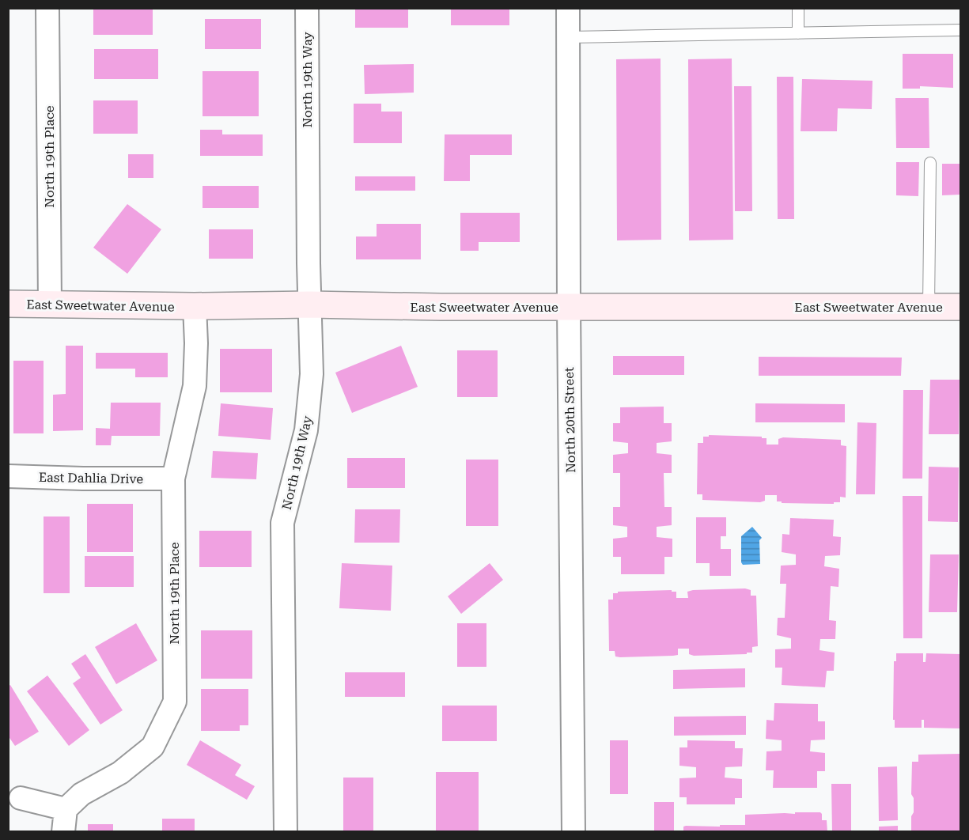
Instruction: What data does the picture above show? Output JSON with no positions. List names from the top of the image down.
{
  "streets": {
    "street": [
      "North 19th Way",
      "North 19th Place",
      "East Sweetwater Avenue",
      "North 20th Street",
      "East Dahlia Drive"
    ]
  },
  "crossings": [
    ["North 19th Way", "East Sweetwater Avenue"],
    ["North 19th Place", "East Sweetwater Avenue"],
    ["North 19th Place", "East Dahlia Drive"],
    ["East Sweetwater Avenue", "North 20th Street"]
  ]
}
